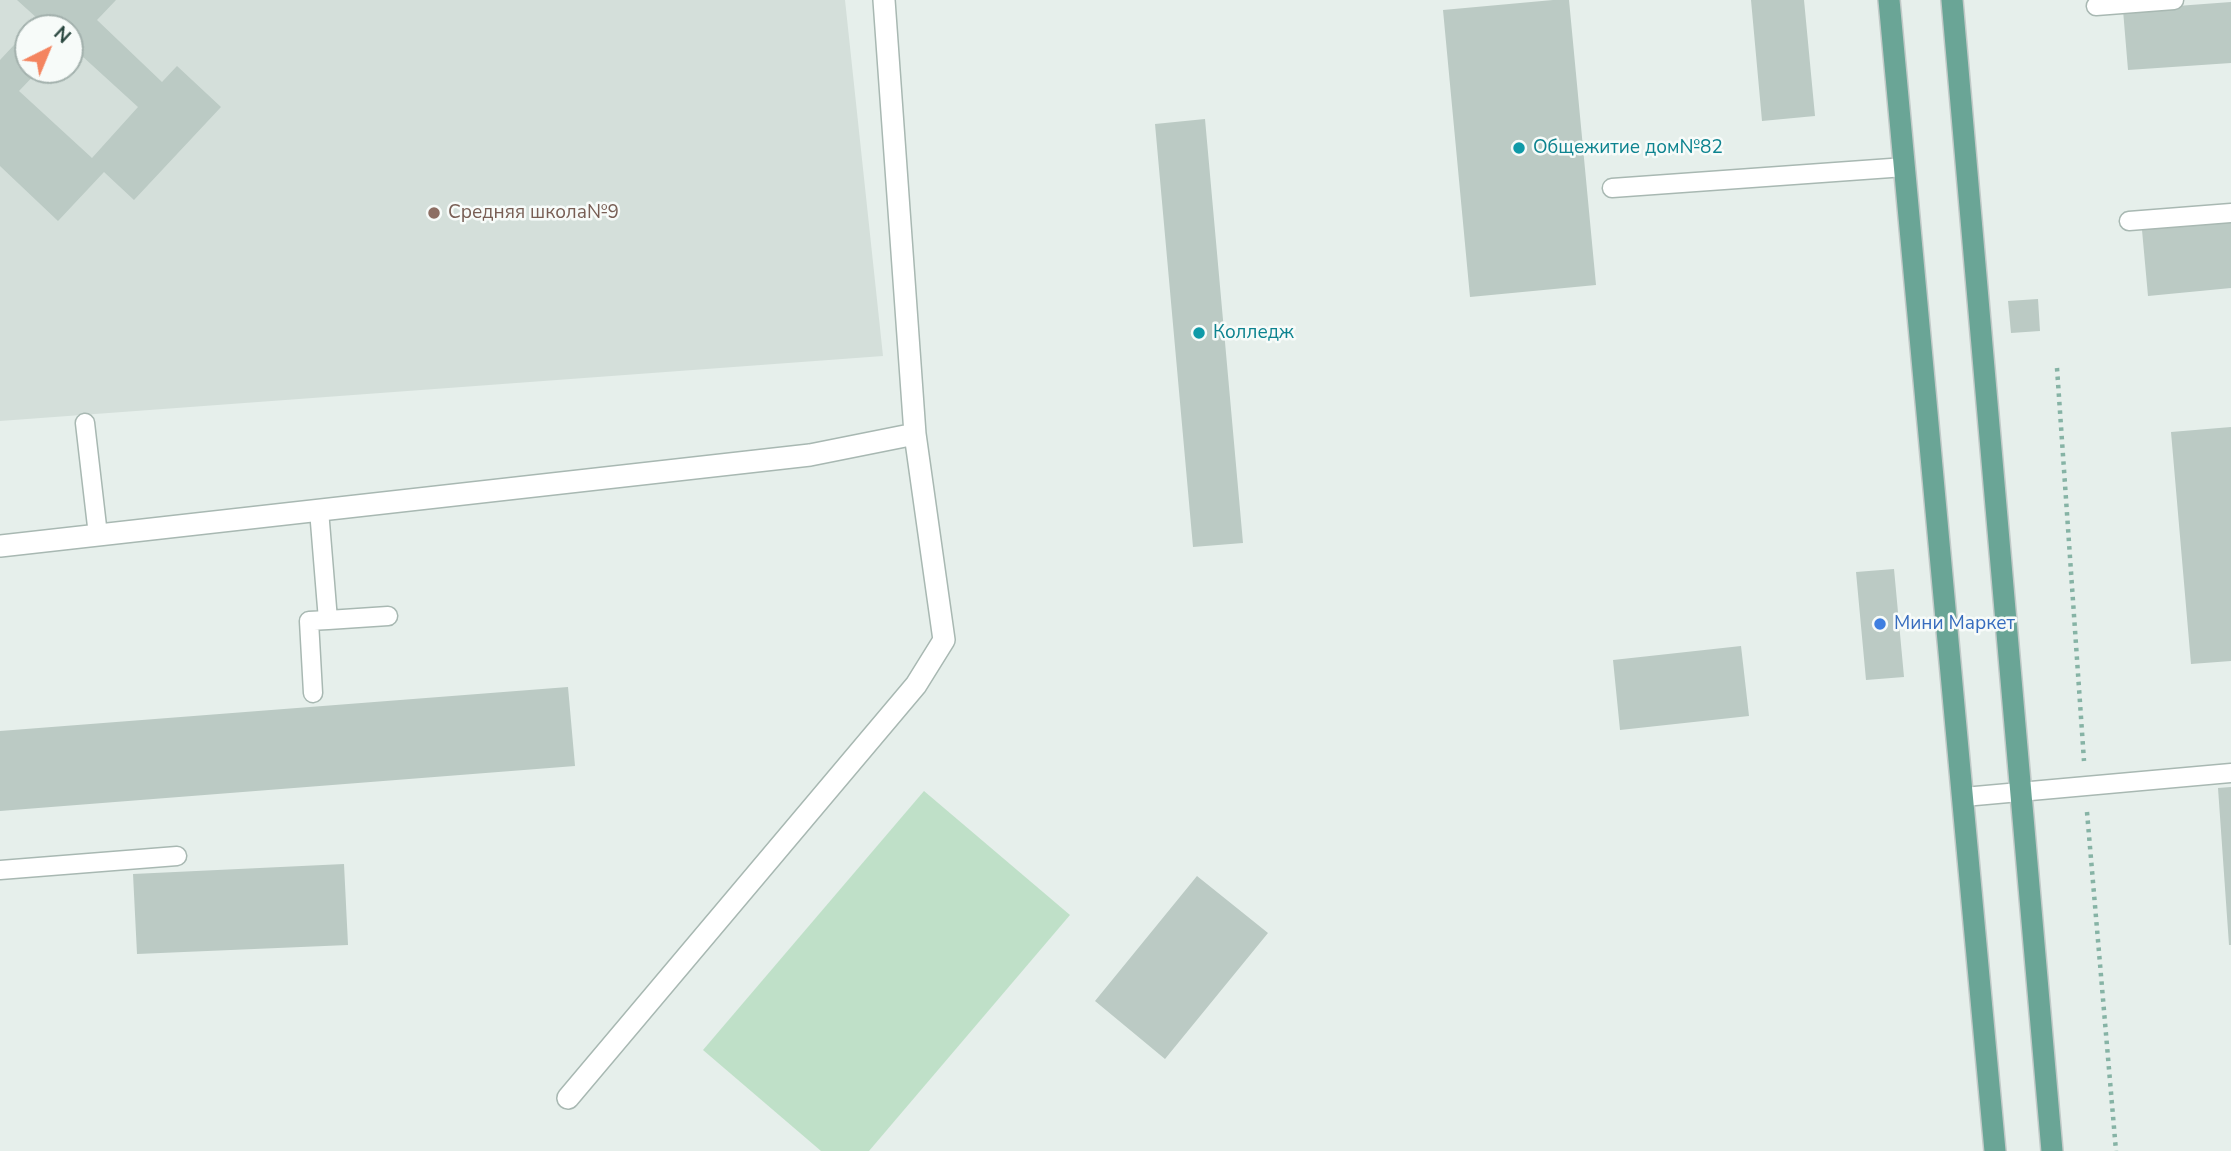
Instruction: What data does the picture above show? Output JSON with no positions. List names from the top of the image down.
{
  "places": [
    "Общежитие дом№82",
    "Средняя школа№9",
    "Колледж",
    "Мини Маркет"
  ],
  "north": "top right"
}
